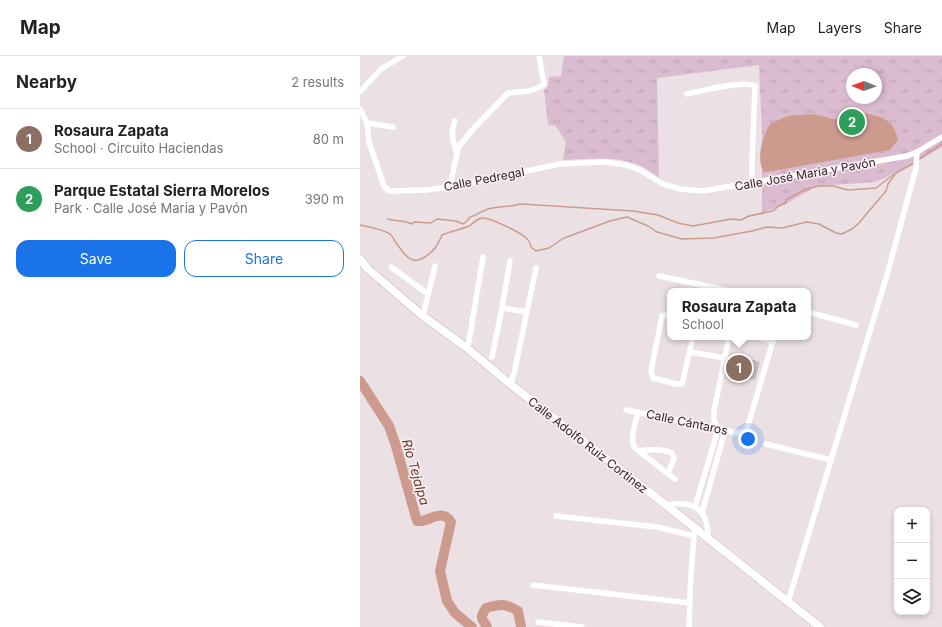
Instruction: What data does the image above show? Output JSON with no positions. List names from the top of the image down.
{
  "streets": {
    "main road": ["Calle Adolfo Ruiz Cortinez"],
    "street": ["Calle José Maria y Pavón", "Calle Pedregal", "Calle Cántaros"]
  },
  "crossings": [
    ["Calle José Maria y Pavón", "Calle Pedregal"]
  ],
  "water": ["Río Tejalpa"],
  "north": "left",
  "page": {
    "header": "Map",
    "nav": ["Map", "Layers", "Share"],
    "heading": ["Nearby", "2 results"],
    "pins": ["2", "1"],
    "list": [
      {
        "mark": "1",
        "name": "Rosaura Zapata",
        "note": "School · Circuito Haciendas",
        "value": "80 m"
      },
      {
        "mark": "2",
        "name": "Parque Estatal Sierra Morelos",
        "note": "Park · Calle José Maria y Pavón",
        "value": "390 m"
      }
    ],
    "buttons": ["Save", "Share"],
    "popup": ["Rosaura Zapata", "School"],
    "map_buttons": ["+", "−"]
  }
}
